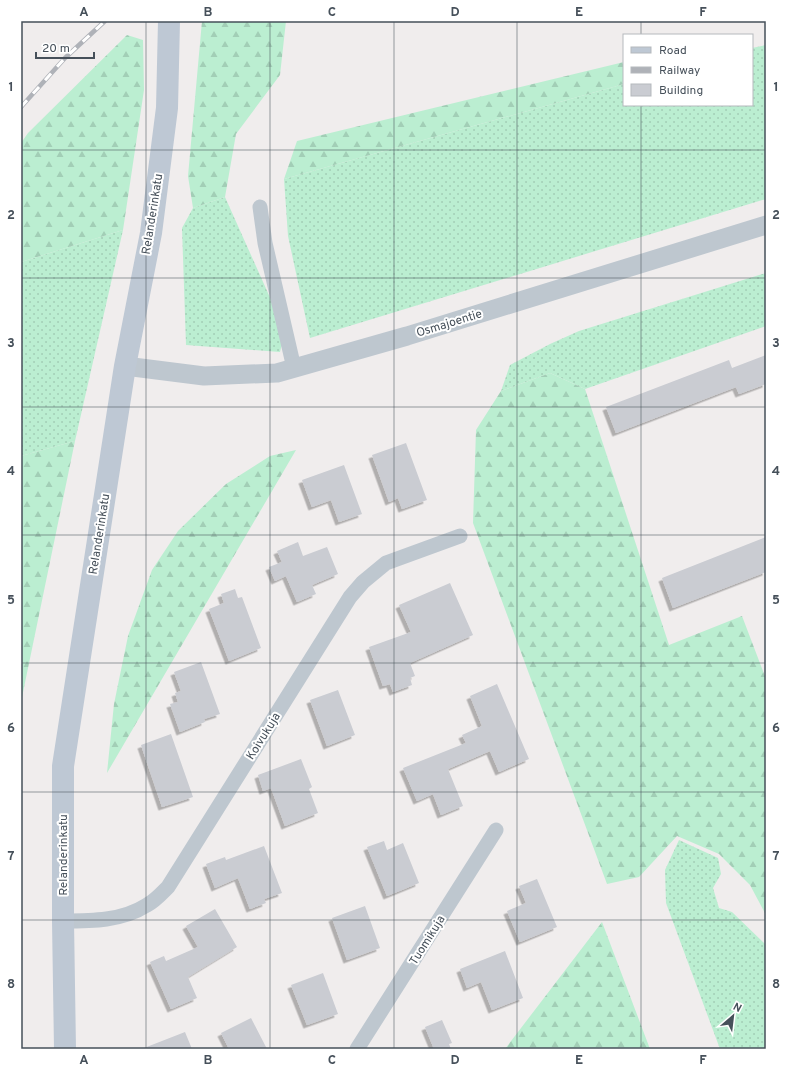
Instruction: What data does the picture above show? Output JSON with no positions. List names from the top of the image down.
{
  "streets": {
    "main road": ["Relanderinkatu"],
    "street": ["Osmajoentie", "Koivukuja", "Tuomikuja"]
  },
  "crossings": [
    ["Relanderinkatu", "Osmajoentie"],
    ["Relanderinkatu", "Koivukuja"]
  ],
  "legend": ["Road", "Railway", "Building"],
  "scale_bar": "20 m",
  "north": "top right",
  "grid": {
    "columns": [
      "A",
      "B",
      "C",
      "D",
      "E",
      "F"
    ],
    "rows": [
      "1",
      "2",
      "3",
      "4",
      "5",
      "6",
      "7",
      "8"
    ]
  }
}
